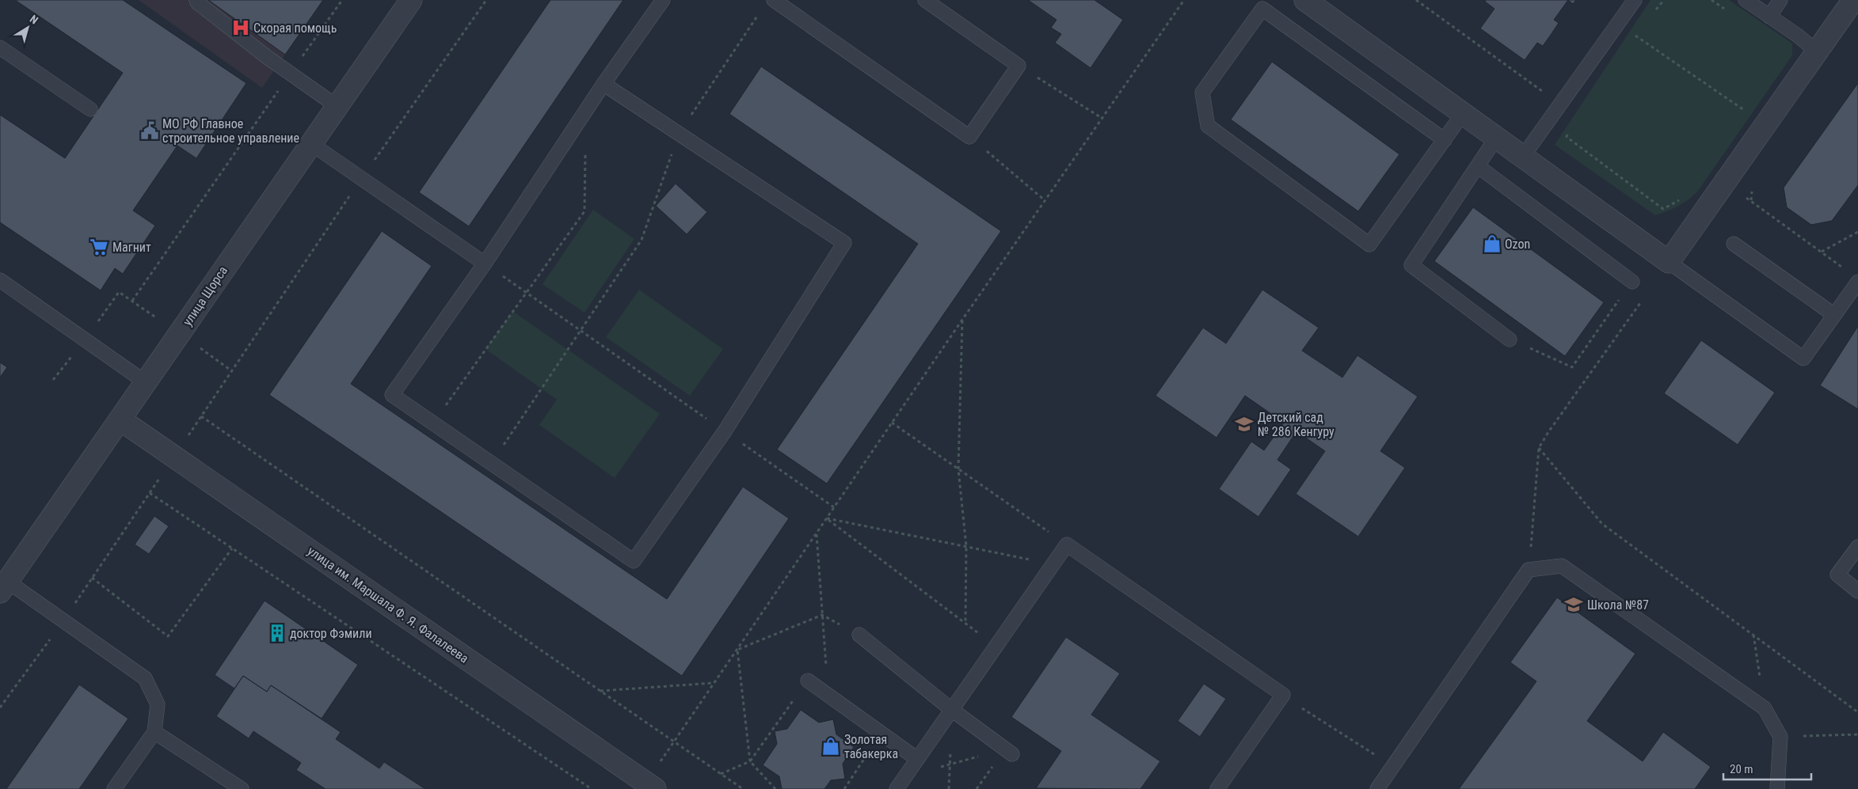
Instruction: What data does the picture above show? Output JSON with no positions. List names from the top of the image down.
{
  "streets": {
    "street": ["улица Щорса", "улица им. Маршала Ф. Я. Фалалеева"]
  },
  "crossings": [
    ["улица Щорса", "улица им. Маршала Ф. Я. Фалалеева"]
  ],
  "places": {
    "hospital": ["Скорая помощь"],
    "public building": ["МО РФ Главное строительное управление"],
    "shop": ["Ozon", "Золотая табакерка"],
    "supermarket": ["Магнит"],
    "school or university": ["Детский сад № 286 Кенгуру", "Школа №87"],
    "building": ["доктор Фэмили"]
  },
  "scale_bar": "20 m",
  "north": "top right"
}
